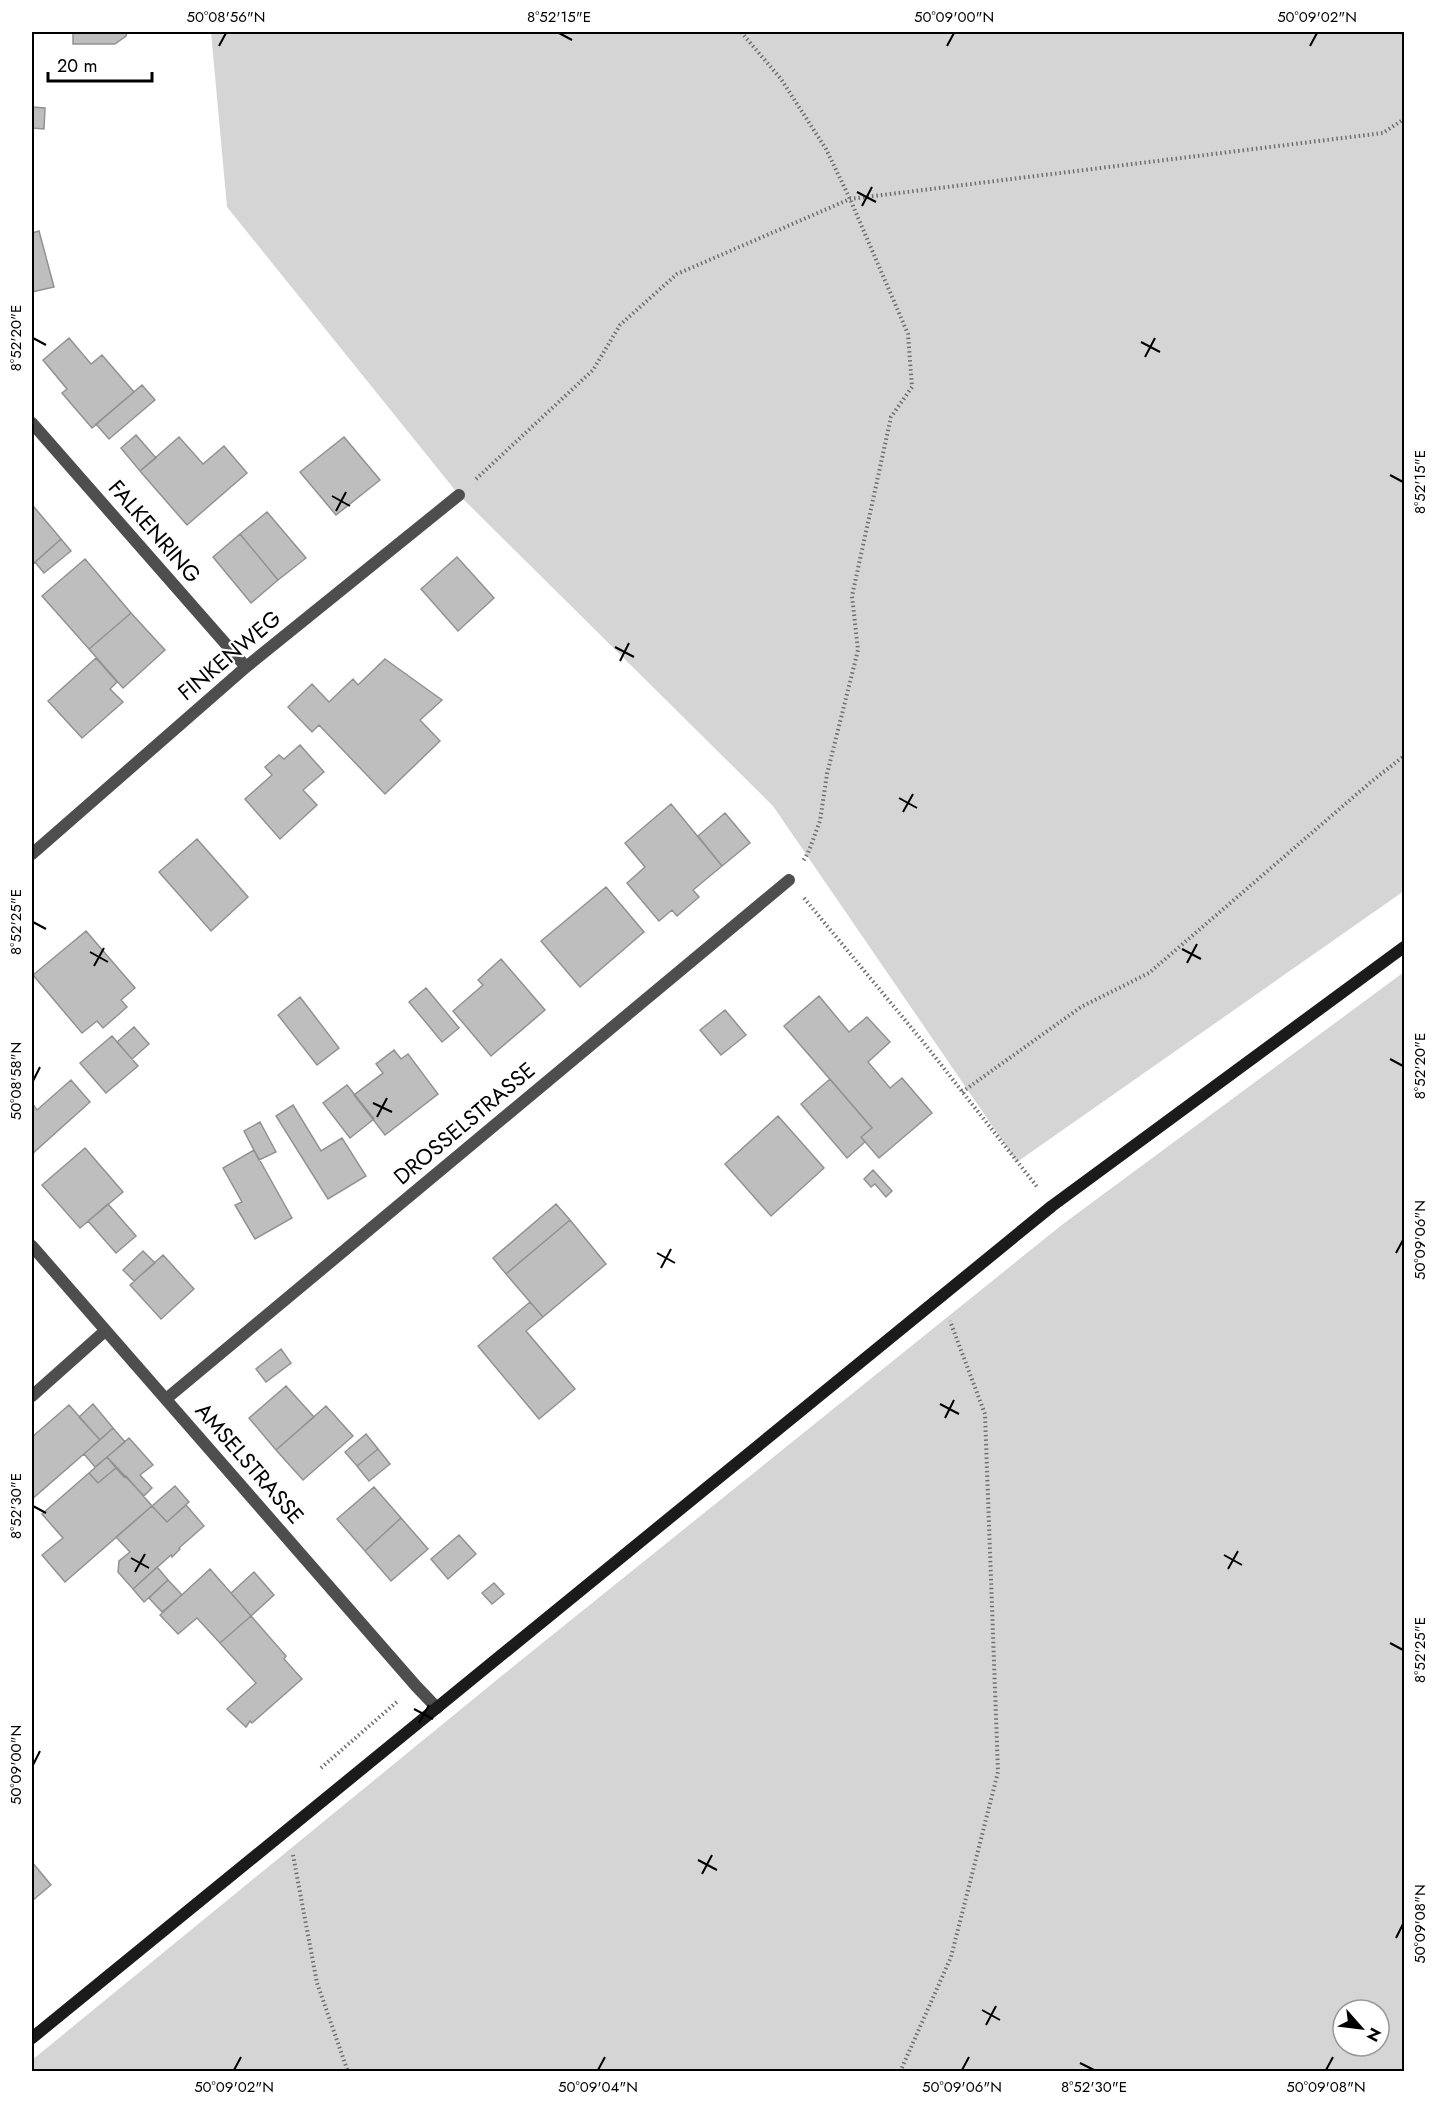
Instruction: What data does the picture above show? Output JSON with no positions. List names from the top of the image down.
{
  "streets": {
    "street": [
      "FALKENRING",
      "FINKENWEG",
      "DROSSELSTRASSE",
      "AMSELSTRASSE"
    ]
  },
  "crossings": [
    ["FALKENRING", "FINKENWEG"],
    ["DROSSELSTRASSE", "AMSELSTRASSE"]
  ],
  "scale_bar": "20 m",
  "north": "bottom right",
  "coordinates": [
    "50°08'56\"N",
    "8°52'15\"E",
    "50°09'00\"N",
    "50°09'02\"N",
    "8°52'20\"E",
    "8°52'25\"E",
    "50°08'58\"N",
    "50°09'06\"N",
    "8°52'30\"E",
    "50°09'08\"N",
    "50°09'04\"N"
  ]
}
